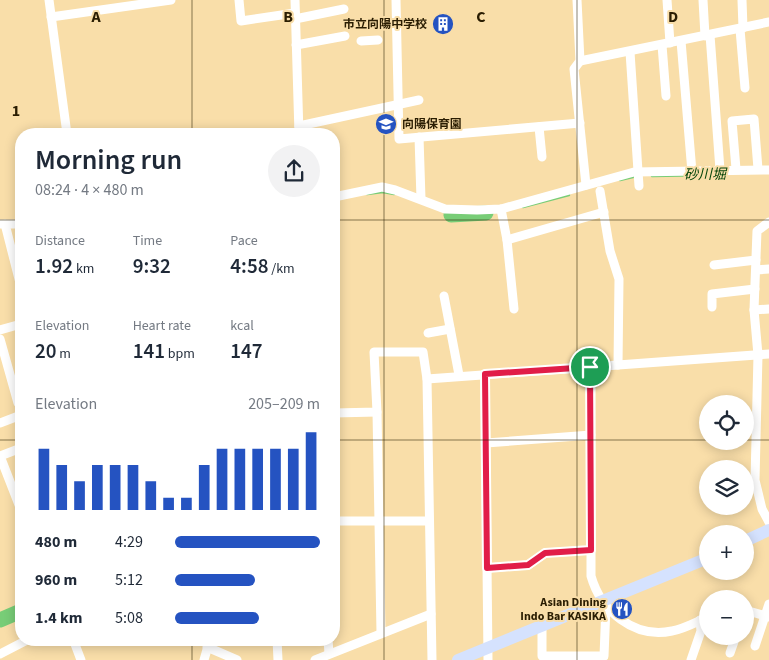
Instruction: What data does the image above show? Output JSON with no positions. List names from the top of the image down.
{
  "water": ["砂川堀"],
  "places": {
    "building": ["市立向陽中学校"],
    "school or university": ["向陽保育園"],
    "restaurant": ["Asian Dining Indo Bar KASIKA"]
  },
  "page": {
    "heading": ["Morning run", "08:24 · 4 × 480 m"],
    "stats": [
      ["Distance", "1.92 km"],
      ["Time", "9:32"],
      ["Pace", "4:58 /km"],
      ["Elevation", "20 m"],
      ["Heart rate", "141 bpm"],
      ["kcal", "147"]
    ],
    "chart": ["Elevation", "205–209 m"],
    "map_buttons": ["+", "−"],
    "list": [
      {
        "name": "480 m",
        "note": "4:29"
      },
      {
        "name": "960 m",
        "note": "5:12"
      },
      {
        "name": "1.4 km",
        "note": "5:08"
      }
    ]
  },
  "grid": {
    "columns": [
      "A",
      "B",
      "C",
      "D"
    ],
    "rows": ["1"]
  }
}
